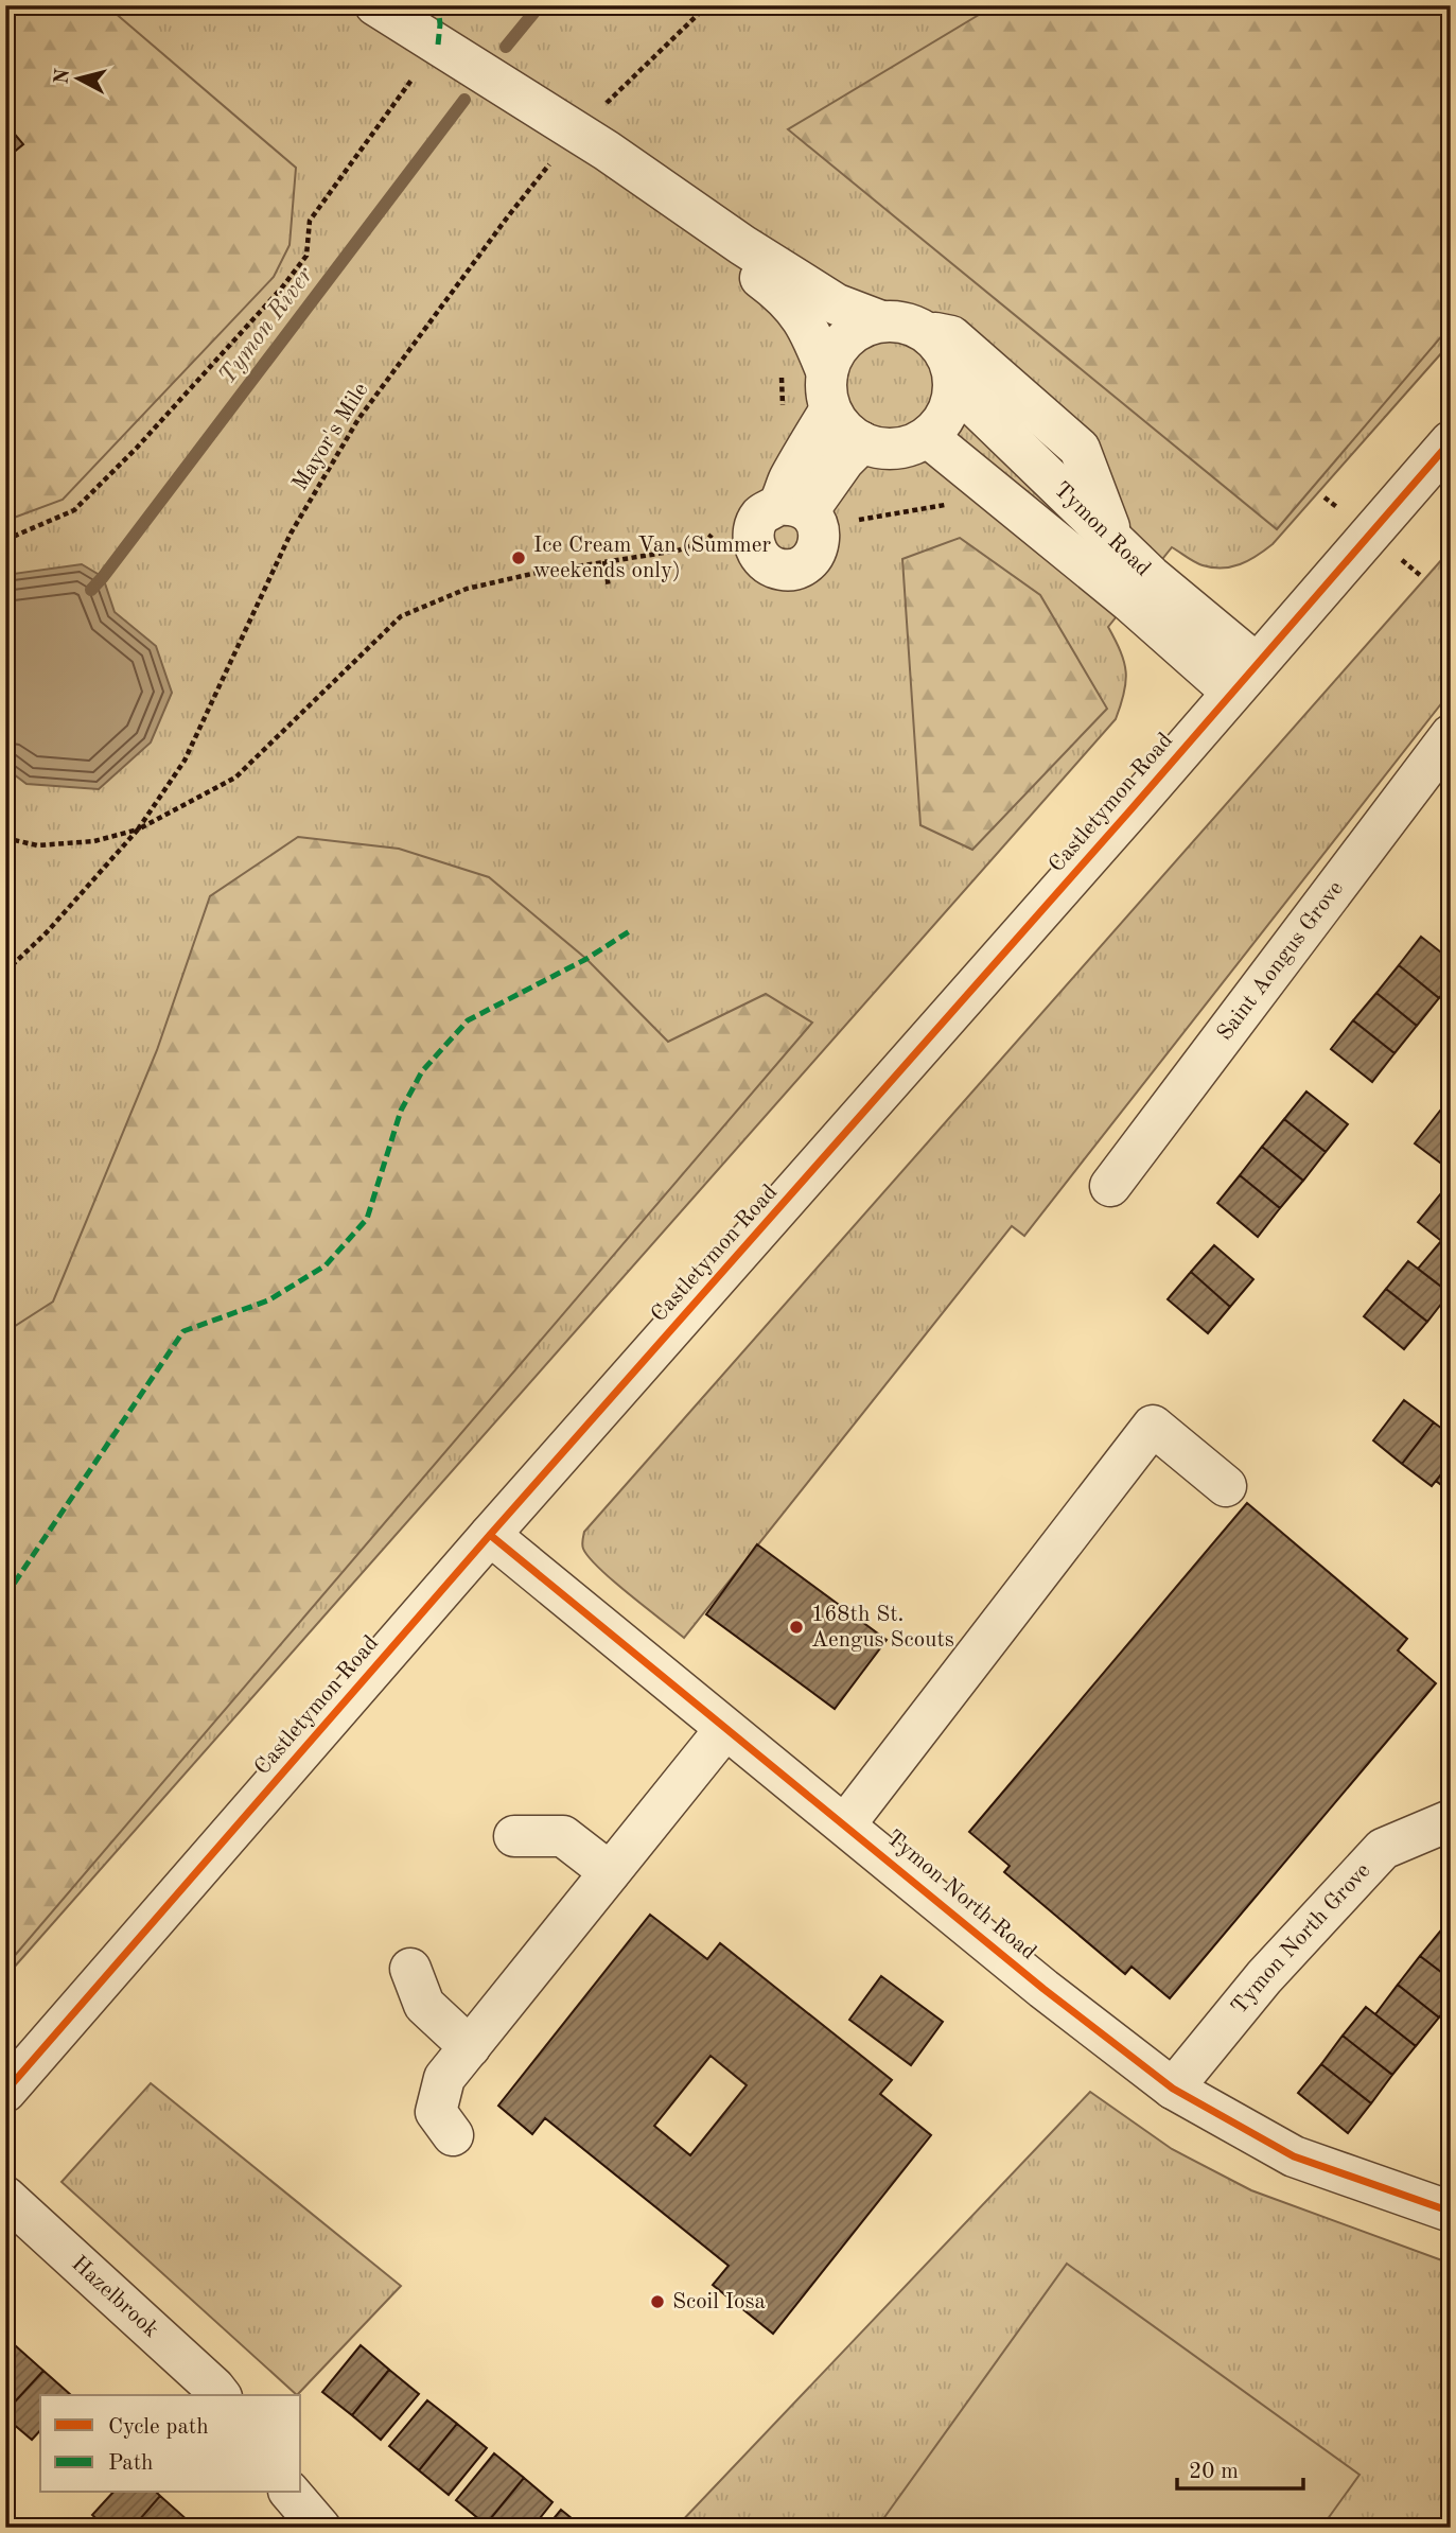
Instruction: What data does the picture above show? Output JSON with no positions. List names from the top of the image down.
{
  "streets": {
    "street": [
      "Tymon Road",
      "Castletymon Road",
      "Saint Aongus Grove",
      "Tymon North Road",
      "Tymon North Grove",
      "Hazelbrook"
    ],
    "path": ["Mayor's Mile"]
  },
  "crossings": [
    ["Tymon Road", "Castletymon Road"],
    ["Castletymon Road", "Tymon North Road"],
    ["Tymon North Road", "Tymon North Grove"]
  ],
  "water": ["Tymon River"],
  "places": ["Ice Cream Van (Summer weekends only)", "168th St. Aengus Scouts", "Scoil Iosa"],
  "legend": ["Cycle path", "Path"],
  "scale_bar": "20 m",
  "north": "left"
}
